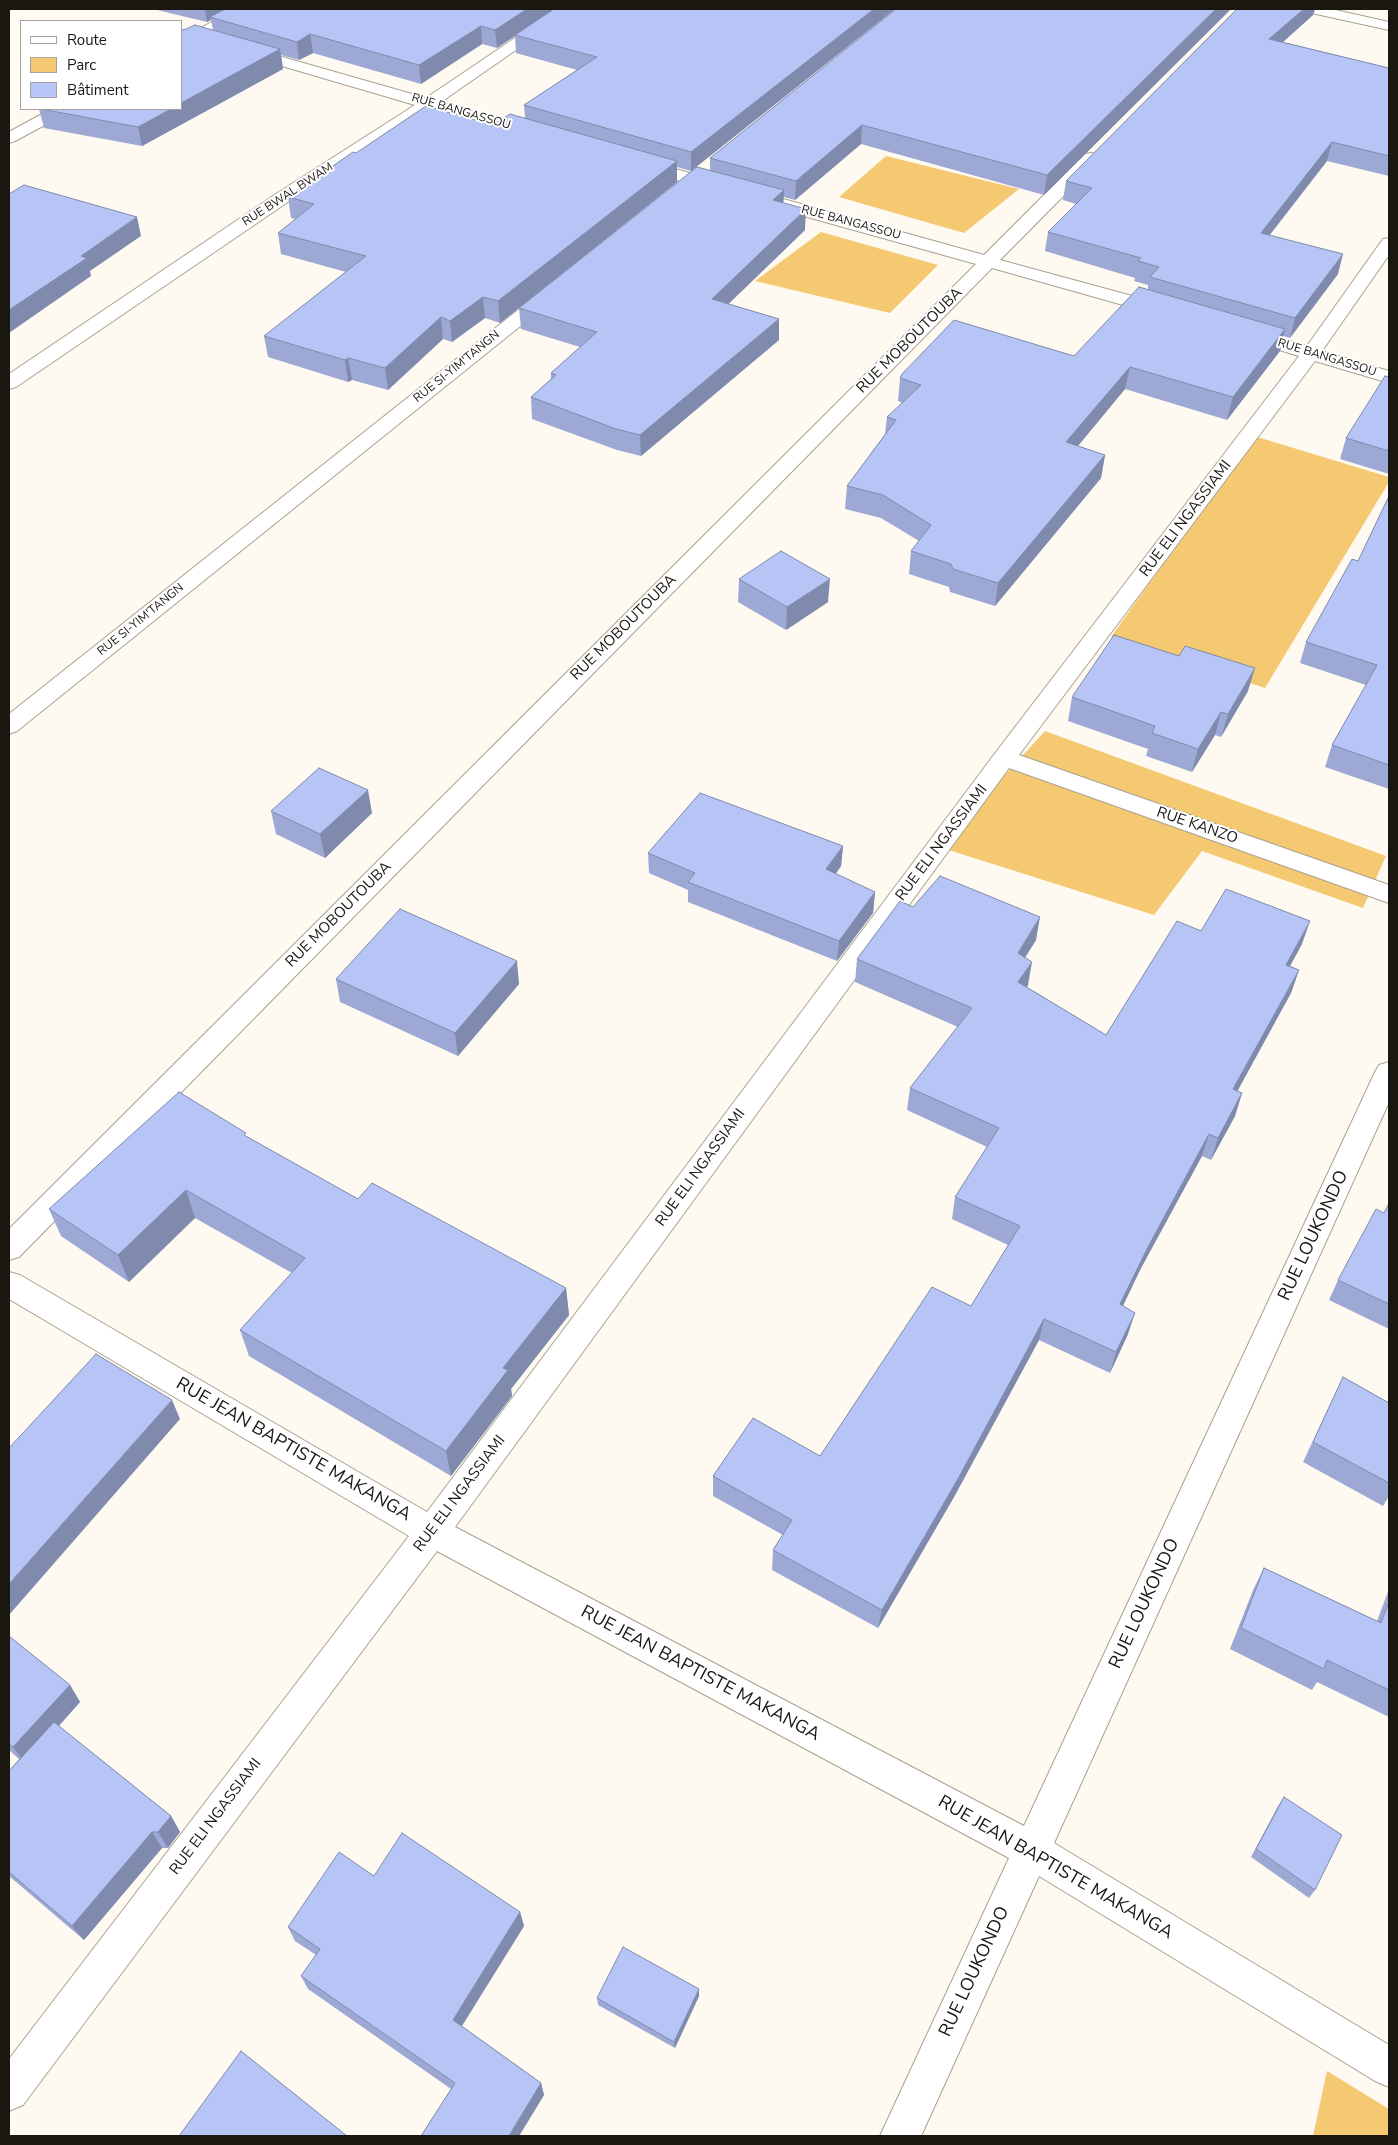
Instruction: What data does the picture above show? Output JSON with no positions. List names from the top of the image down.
{
  "streets": {
    "street": [
      "RUE BANGASSOU",
      "RUE BWAL BWAM",
      "RUE MOBOUTOUBA",
      "RUE SI-YIM'TANGN",
      "RUE ELI NGASSIAMI",
      "RUE KANZO",
      "RUE LOUKONDO",
      "RUE JEAN BAPTISTE MAKANGA"
    ]
  },
  "crossings": [
    ["RUE BANGASSOU", "RUE BWAL BWAM"],
    ["RUE BANGASSOU", "RUE MOBOUTOUBA"],
    ["RUE BANGASSOU", "RUE ELI NGASSIAMI"],
    ["RUE ELI NGASSIAMI", "RUE KANZO"],
    ["RUE ELI NGASSIAMI", "RUE JEAN BAPTISTE MAKANGA"],
    ["RUE LOUKONDO", "RUE JEAN BAPTISTE MAKANGA"]
  ],
  "legend": ["Route", "Parc", "Bâtiment"]
}
